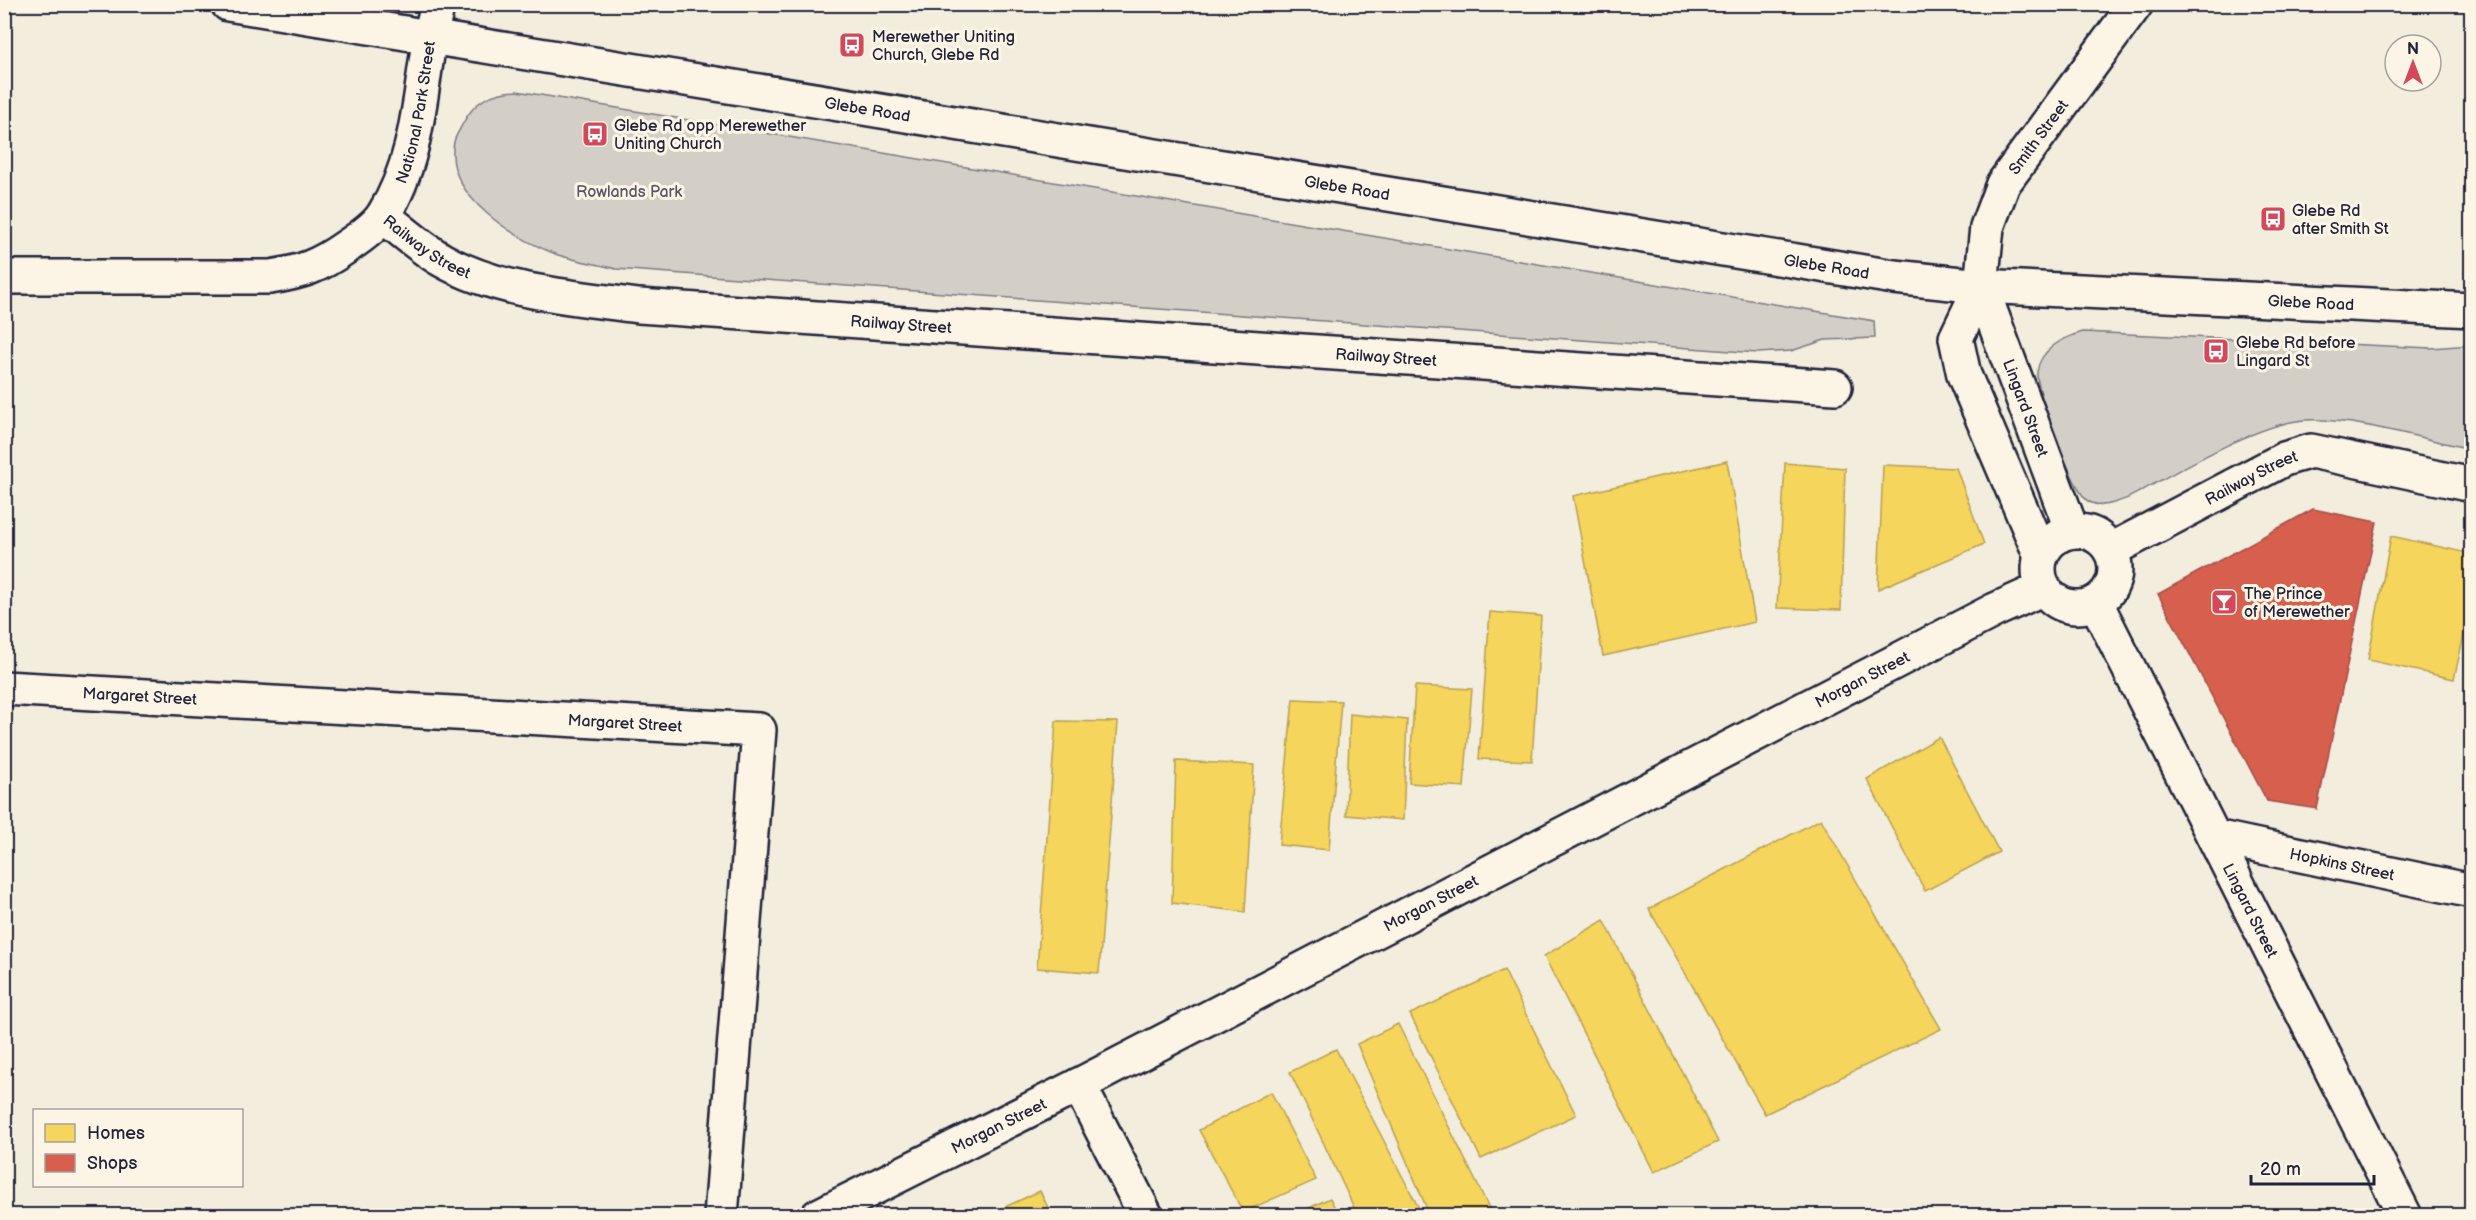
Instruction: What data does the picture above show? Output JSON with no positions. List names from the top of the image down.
{
  "streets": {
    "street": [
      "Glebe Road",
      "National Park Street",
      "Smith Street",
      "Railway Street",
      "Lingard Street",
      "Morgan Street",
      "Margaret Street",
      "Hopkins Street"
    ]
  },
  "crossings": [
    ["Glebe Road", "National Park Street"],
    ["Glebe Road", "Smith Street"],
    ["Glebe Road", "Lingard Street"],
    ["National Park Street", "Railway Street"],
    ["Smith Street", "Lingard Street"],
    ["Railway Street", "Lingard Street"],
    ["Railway Street", "Morgan Street"],
    ["Lingard Street", "Morgan Street"],
    ["Lingard Street", "Hopkins Street"]
  ],
  "parks": ["Rowlands Park"],
  "places": {
    "bus stop": [
      "Merewether Uniting Church, Glebe Rd",
      "Glebe Rd opp Merewether Uniting Church",
      "Glebe Rd after Smith St",
      "Glebe Rd before Lingard St"
    ],
    "bar": ["The Prince of Merewether"]
  },
  "legend": ["Homes", "Shops"],
  "scale_bar": "20 m",
  "north": "top"
}
